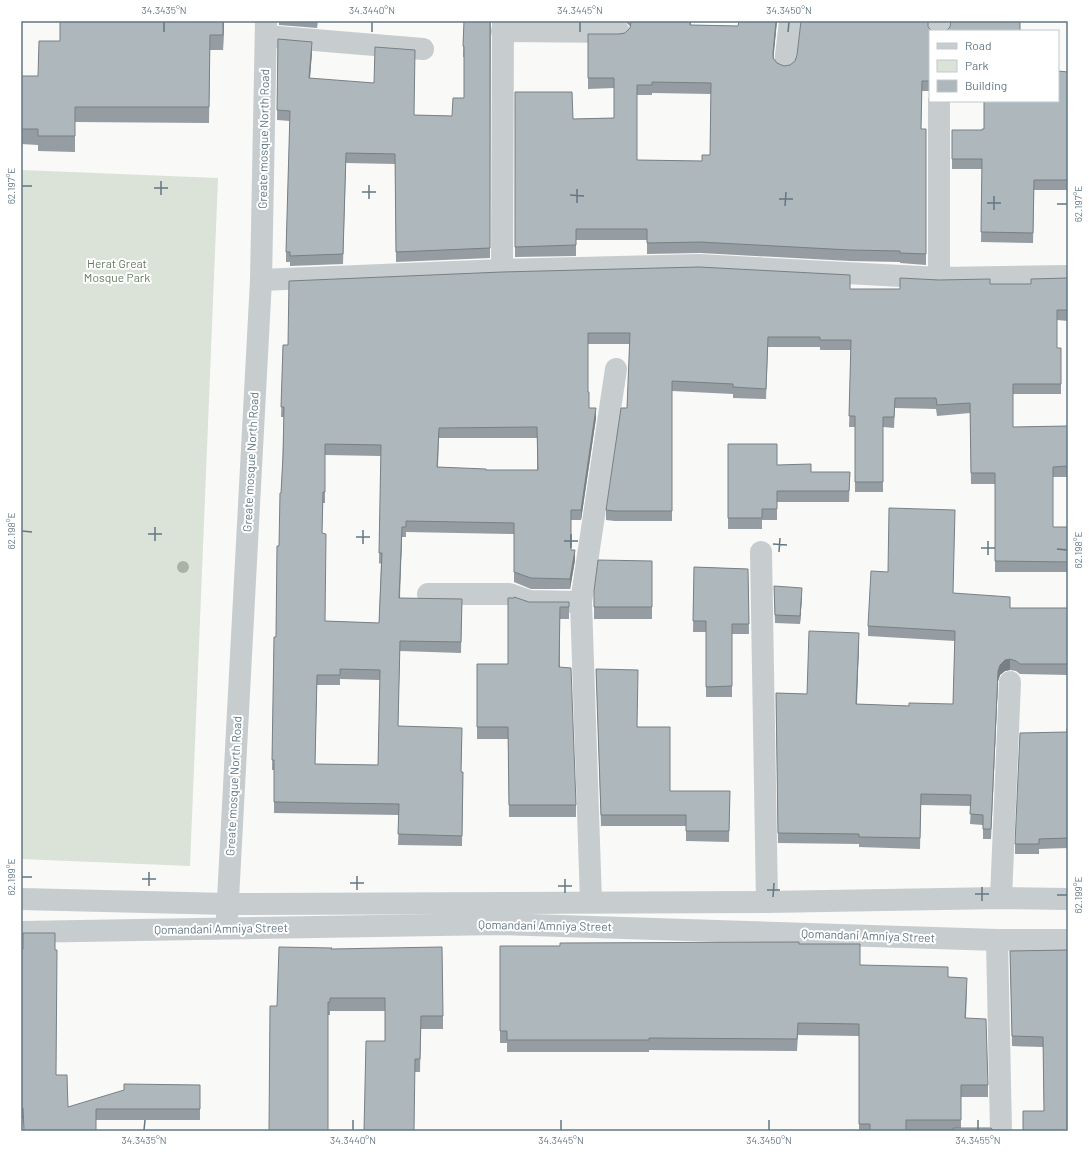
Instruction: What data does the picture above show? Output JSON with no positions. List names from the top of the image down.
{
  "streets": {
    "street": ["Greate mosque North Road", "Qomandani Amniya Street"]
  },
  "crossings": [
    ["Greate mosque North Road", "Qomandani Amniya Street"]
  ],
  "parks": ["Herat Great Mosque Park"],
  "legend": ["Road", "Park", "Building"],
  "coordinates": [
    "34.3435°N",
    "34.3440°N",
    "34.3445°N",
    "34.3450°N",
    "62.197°E",
    "62.198°E",
    "62.199°E",
    "34.3455°N"
  ]
}
